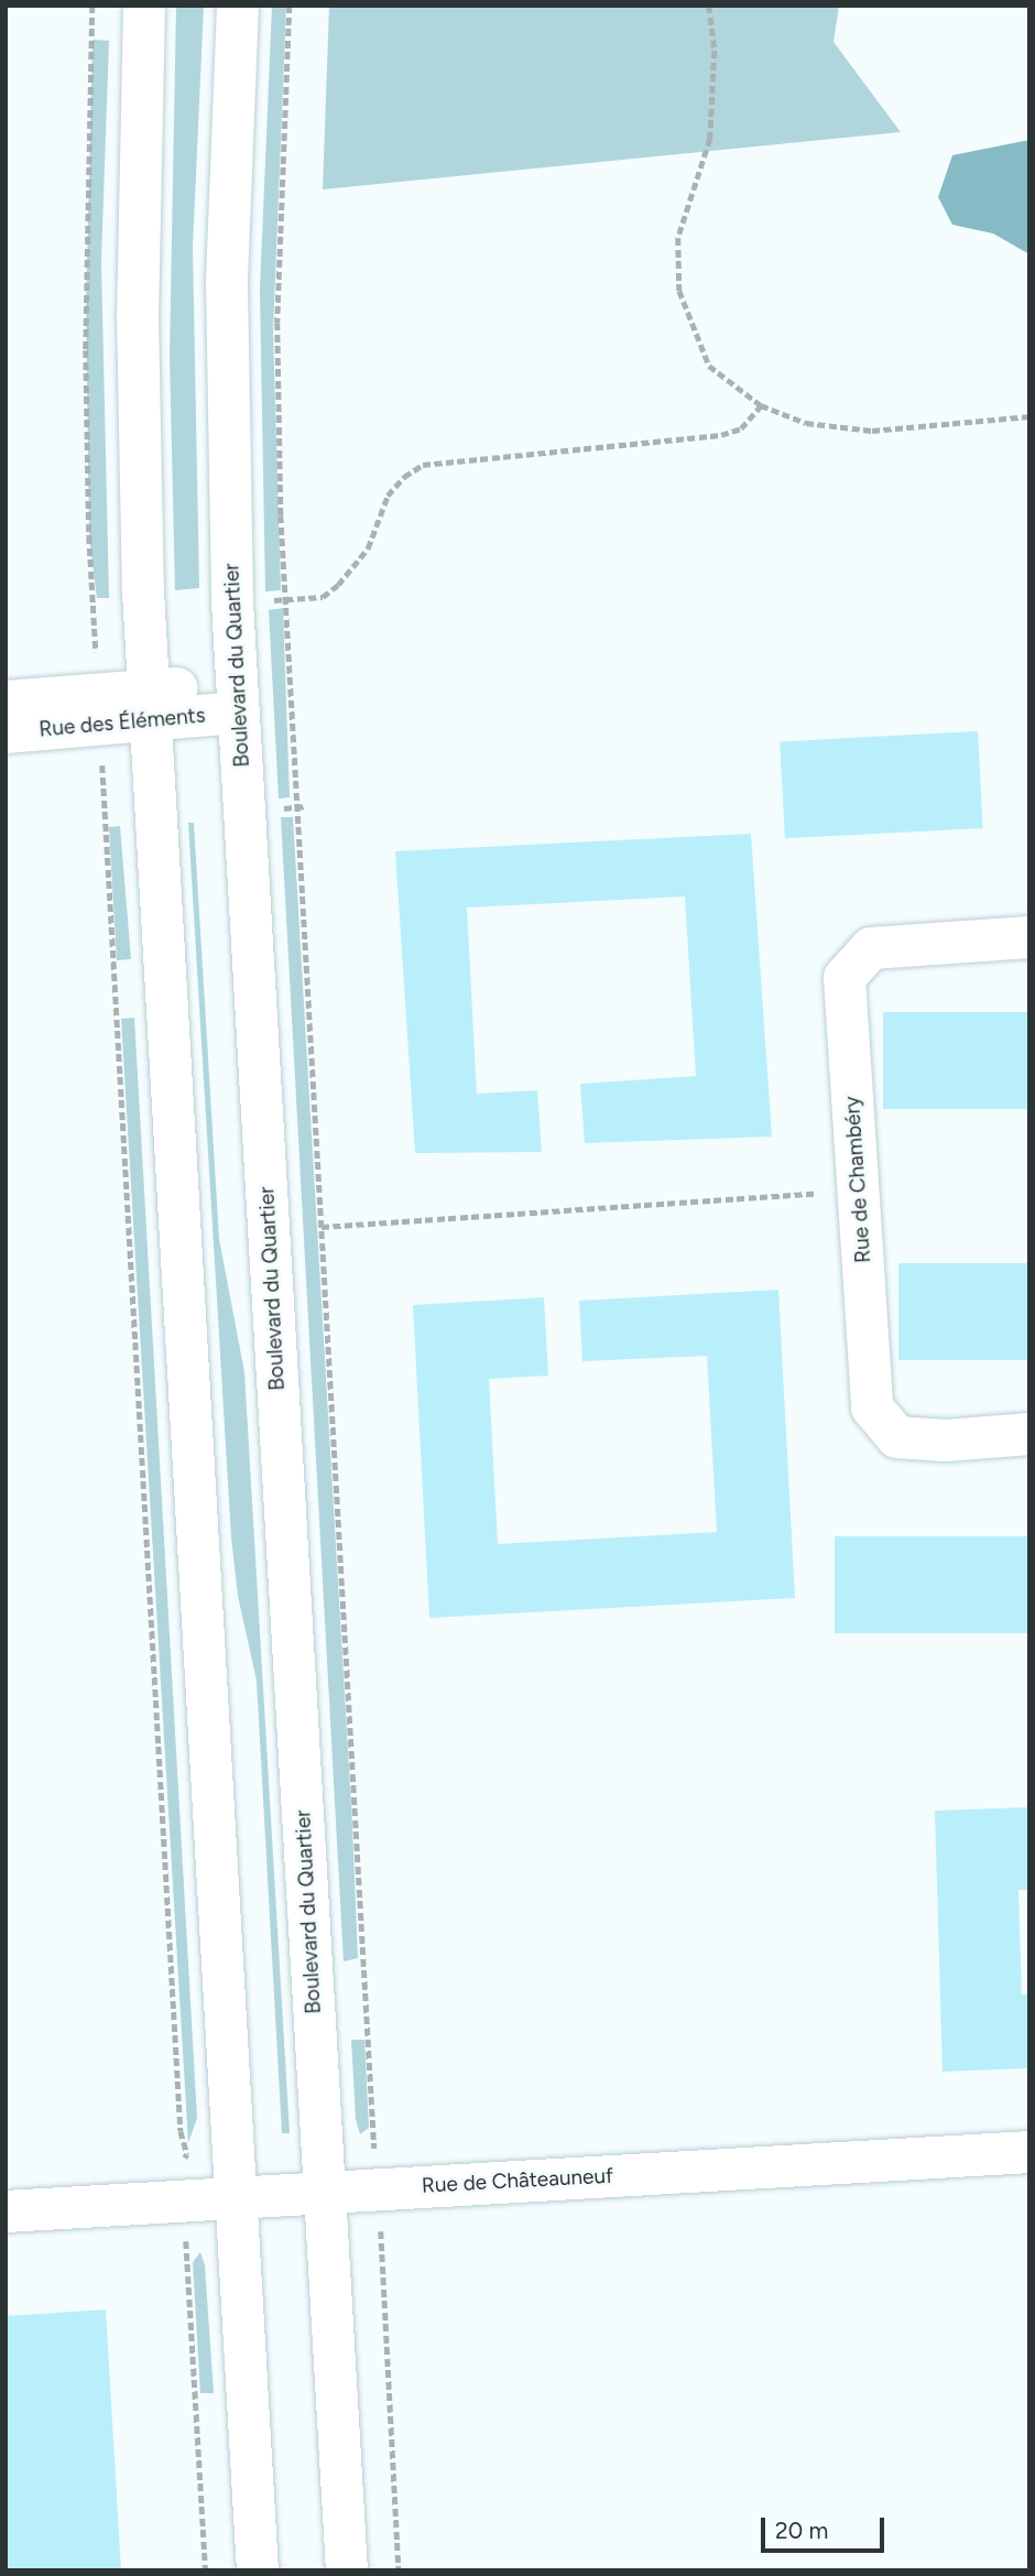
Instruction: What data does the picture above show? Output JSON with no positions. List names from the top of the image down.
{
  "streets": {
    "main road": [
      "Boulevard du Quartier",
      "Rue des Éléments",
      "Rue de Chambéry",
      "Rue de Châteauneuf"
    ]
  },
  "crossings": [
    ["Boulevard du Quartier", "Rue des Éléments"],
    ["Boulevard du Quartier", "Rue de Châteauneuf"]
  ],
  "scale_bar": "20 m"
}
